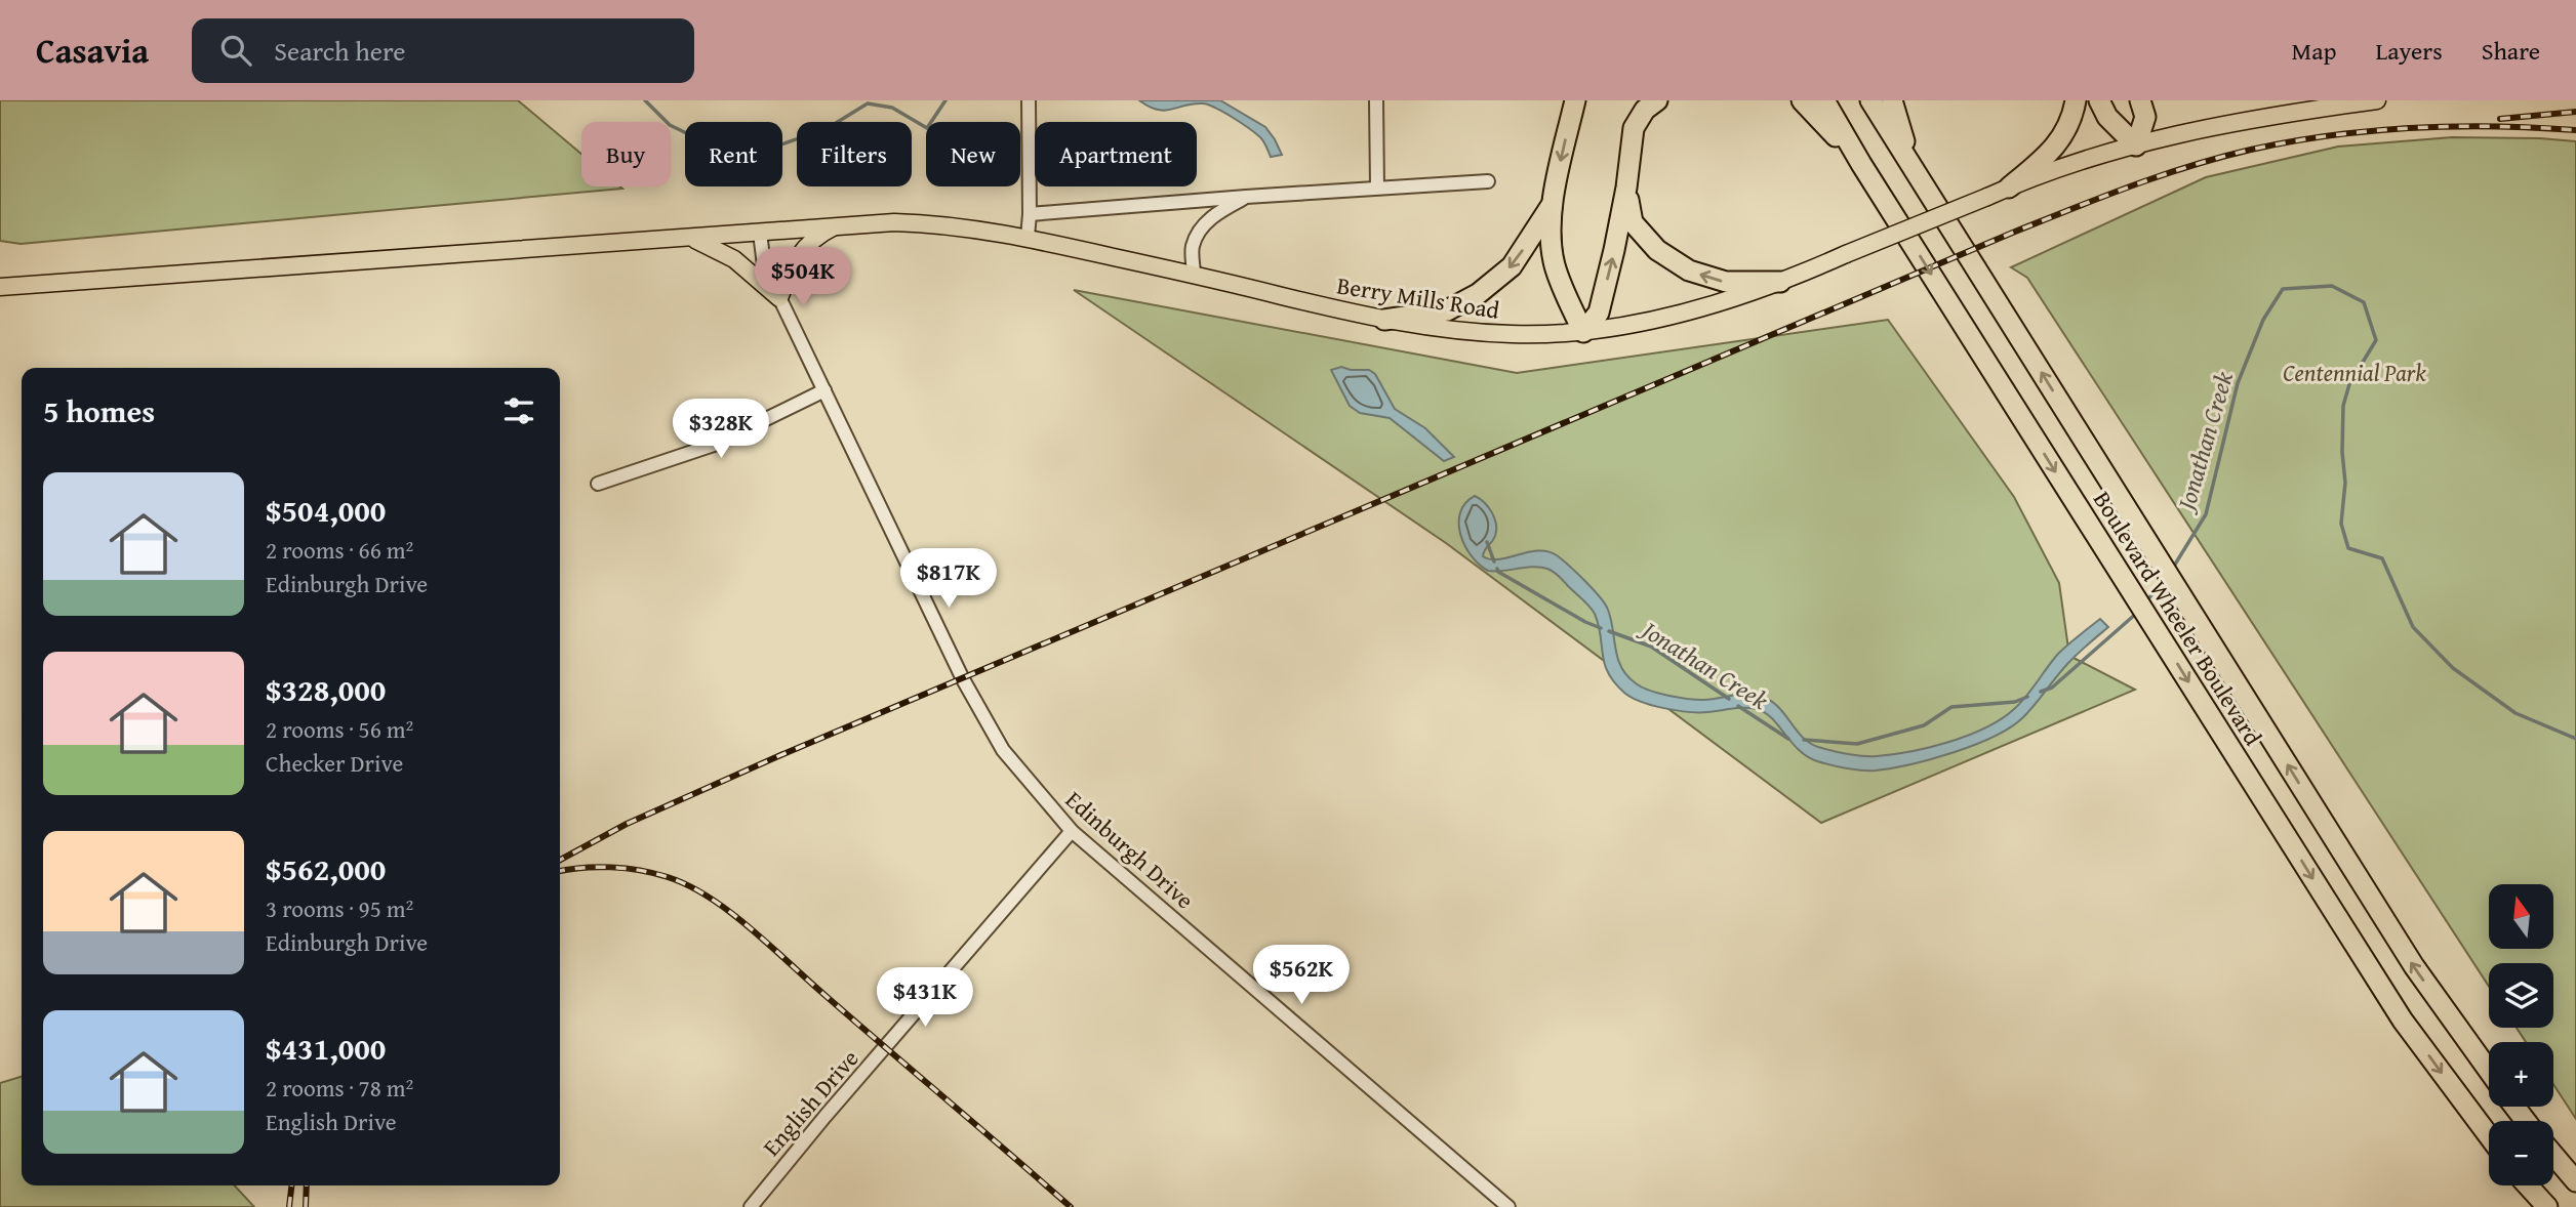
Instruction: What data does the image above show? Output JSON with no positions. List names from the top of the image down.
{
  "streets": {
    "highway": ["Boulevard Wheeler Boulevard"],
    "main road": ["Berry Mills Road"],
    "street": ["Edinburgh Drive", "English Drive"]
  },
  "crossings": [
    ["Berry Mills Road", "Edinburgh Drive"],
    ["Edinburgh Drive", "English Drive"]
  ],
  "water": ["Jonathan Creek"],
  "parks": ["Centennial Park"],
  "north": "top",
  "page": {
    "header": "Casavia",
    "search": "Search here",
    "nav": ["Map", "Layers", "Share"],
    "chip": [
      "Buy",
      "Rent",
      "Filters",
      "New",
      "Apartment"
    ],
    "price": [
      "$504K",
      "$328K",
      "$817K",
      "$562K",
      "$431K"
    ],
    "heading": "5 homes",
    "list": [
      {
        "name": "$504,000",
        "note": "2 rooms · 66 m² · Edinburgh Drive"
      },
      {
        "name": "$328,000",
        "note": "2 rooms · 56 m² · Checker Drive"
      },
      {
        "name": "$562,000",
        "note": "3 rooms · 95 m² · Edinburgh Drive"
      },
      {
        "name": "$431,000",
        "note": "2 rooms · 78 m² · English Drive"
      }
    ],
    "map_buttons": ["+", "−"]
  }
}
